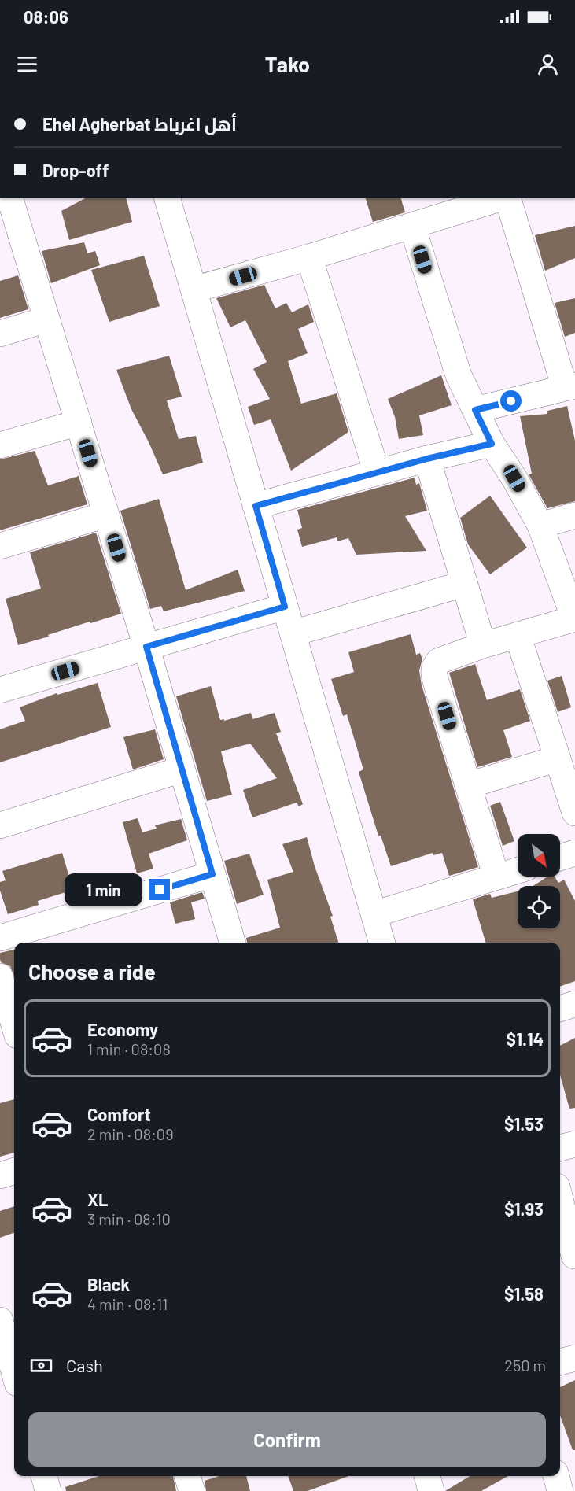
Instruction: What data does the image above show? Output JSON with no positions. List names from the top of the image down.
{
  "north": "bottom right",
  "page": {
    "status": "08:06",
    "header": "Tako",
    "banner": ["Ehel Agherbat أهل اغرباط", "Drop-off"],
    "bubble": "1 min",
    "heading": "Choose a ride",
    "list": [
      {
        "name": "Economy",
        "note": "1 min · 08:08",
        "value": "$1.14"
      },
      {
        "name": "Comfort",
        "note": "2 min · 08:09",
        "value": "$1.53"
      },
      {
        "name": "XL",
        "note": "3 min · 08:10",
        "value": "$1.93"
      },
      {
        "name": "Black",
        "note": "4 min · 08:11",
        "value": "$1.58"
      }
    ],
    "pay": ["Cash", "250 m"],
    "buttons": "Confirm"
  }
}
